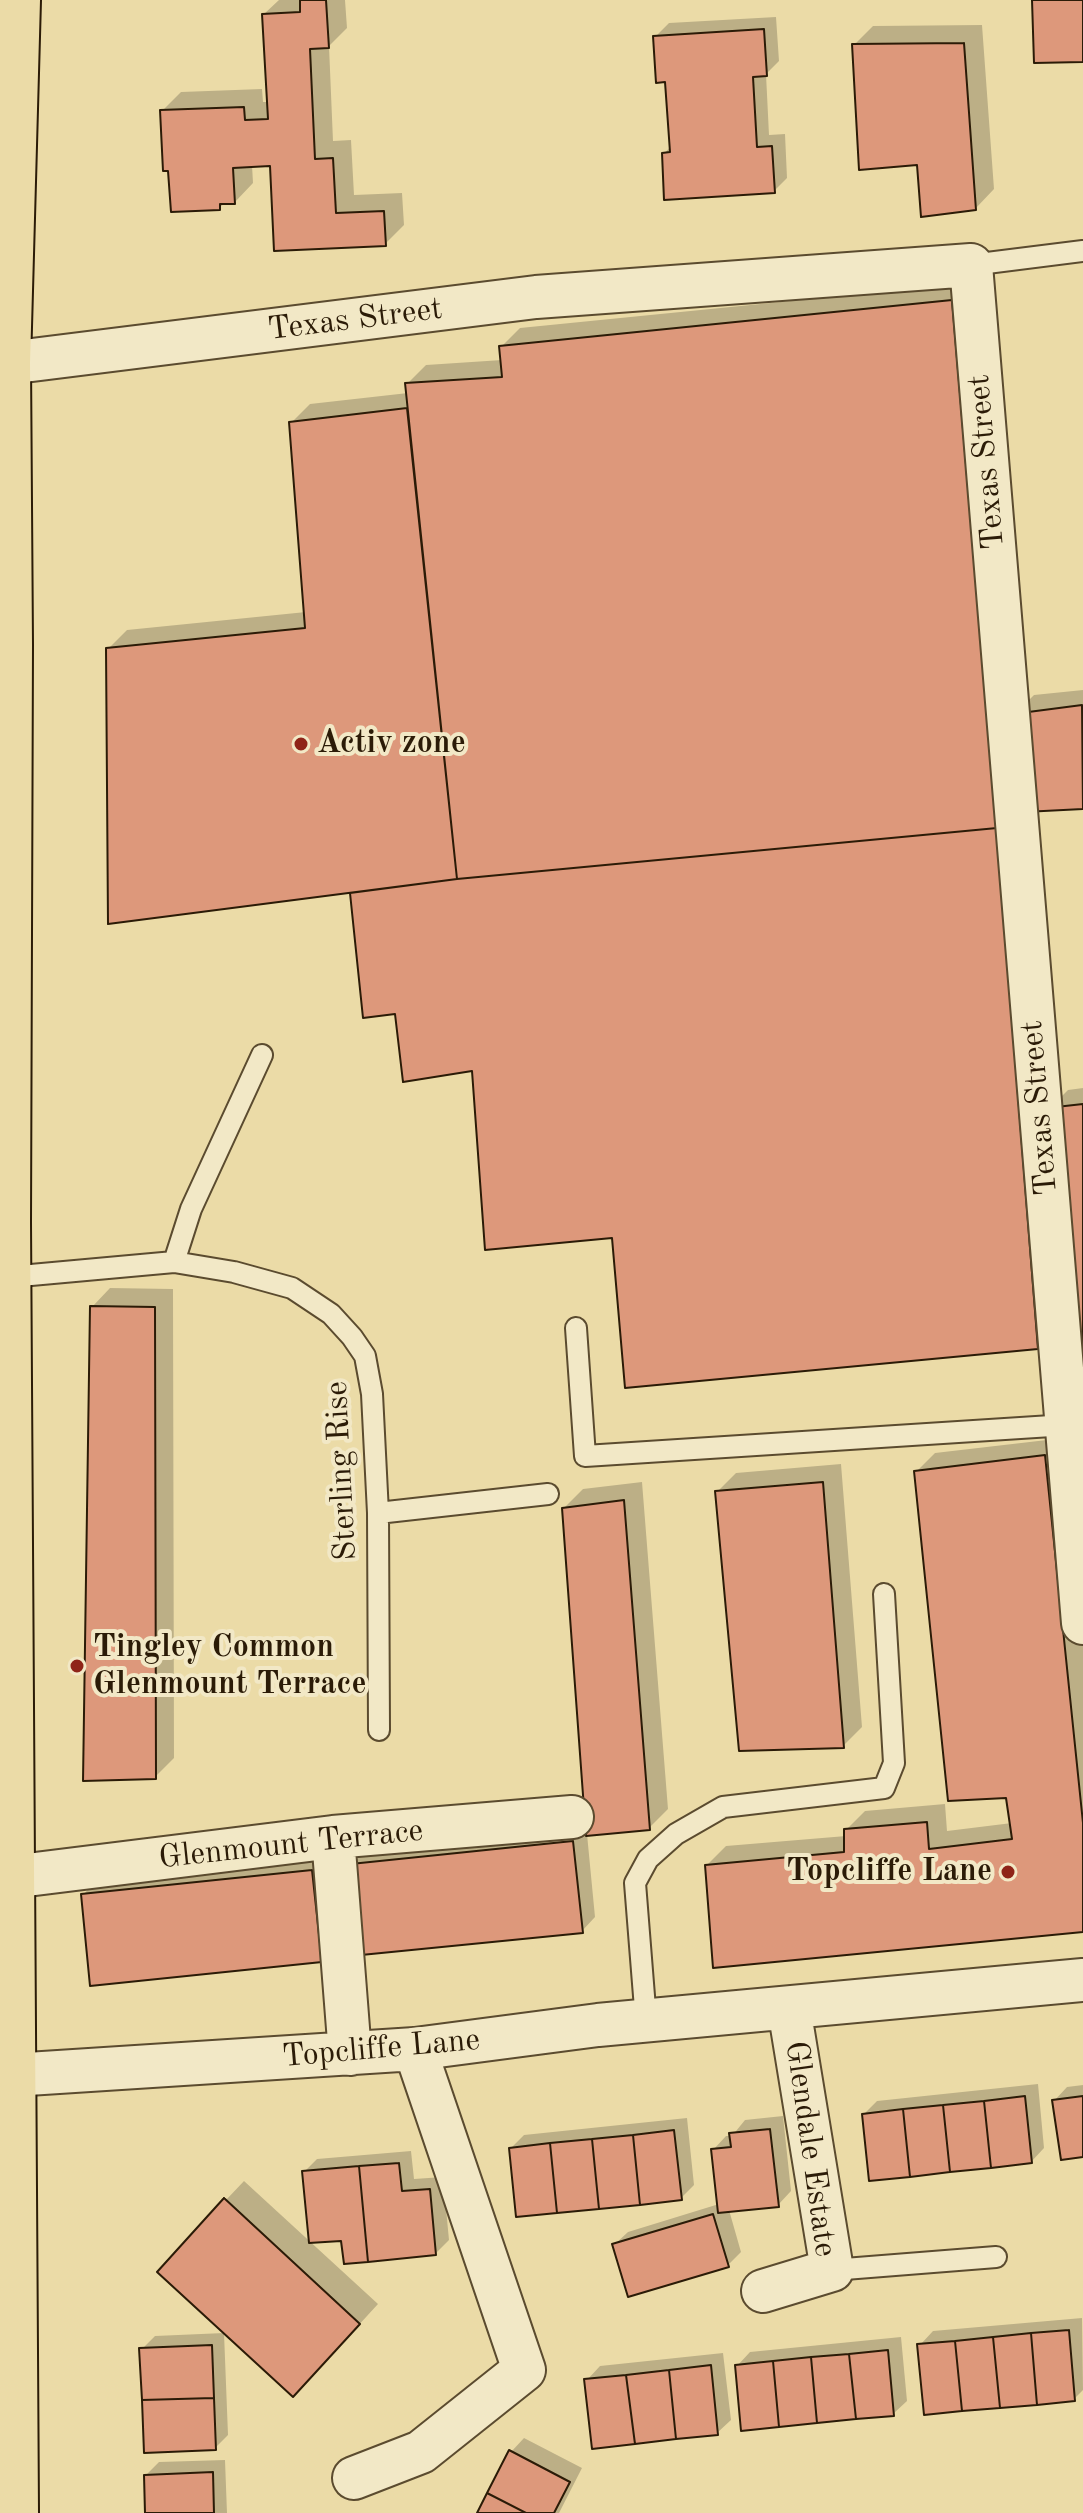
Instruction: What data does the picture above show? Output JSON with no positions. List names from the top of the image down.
{
  "streets": {
    "street": [
      "Texas Street",
      "Glenmount Terrace",
      "Topcliffe Lane",
      "Glendale Estate"
    ],
    "lane": ["Sterling Rise"]
  },
  "crossings": [
    ["Topcliffe Lane", "Glendale Estate"]
  ],
  "places": ["Activ zone", "Tingley Common Glenmount Terrace", "Topcliffe Lane"]
}
